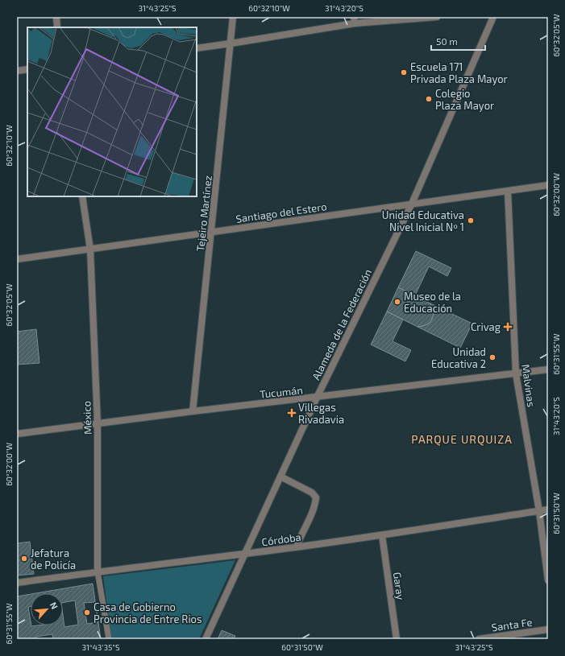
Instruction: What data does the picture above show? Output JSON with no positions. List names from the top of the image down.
{
  "streets": {
    "street": [
      "Santiago del Estero",
      "Tejeiro Martínez",
      "Alameda de la Federación",
      "Malvinas",
      "Tucumán",
      "México",
      "Córdoba",
      "Garay",
      "Santa Fe"
    ]
  },
  "crossings": [
    ["Santiago del Estero", "Tejeiro Martínez"],
    ["Santiago del Estero", "Alameda de la Federación"],
    ["Santiago del Estero", "Malvinas"],
    ["Santiago del Estero", "México"],
    ["Tejeiro Martínez", "Tucumán"],
    ["Alameda de la Federación", "Tucumán"],
    ["Alameda de la Federación", "Córdoba"],
    ["Malvinas", "Tucumán"],
    ["Malvinas", "Córdoba"],
    ["Tucumán", "México"],
    ["México", "Córdoba"],
    ["Córdoba", "Garay"]
  ],
  "districts": ["PARQUE URQUIZA"],
  "places": {
    "other": [
      "Escuela 171 Privada Plaza Mayor",
      "Colegio Plaza Mayor",
      "Unidad Educativa Nivel Inicial Nº 1",
      "Museo de la Educación",
      "Unidad Educativa 2",
      "Jefatura de Policía",
      "Casa de Gobierno Provincia de Entre Rios"
    ],
    "health": ["Crivag", "Villegas Rivadavia"]
  },
  "scale_bar": "50 m",
  "north": "top right",
  "coordinates": [
    "31°43'25\"S",
    "60°32'10\"W",
    "31°43'20\"S",
    "60°32'05\"W",
    "60°32'00\"W",
    "60°31'55\"W",
    "60°31'50\"W",
    "31°43'35\"S"
  ]
}
